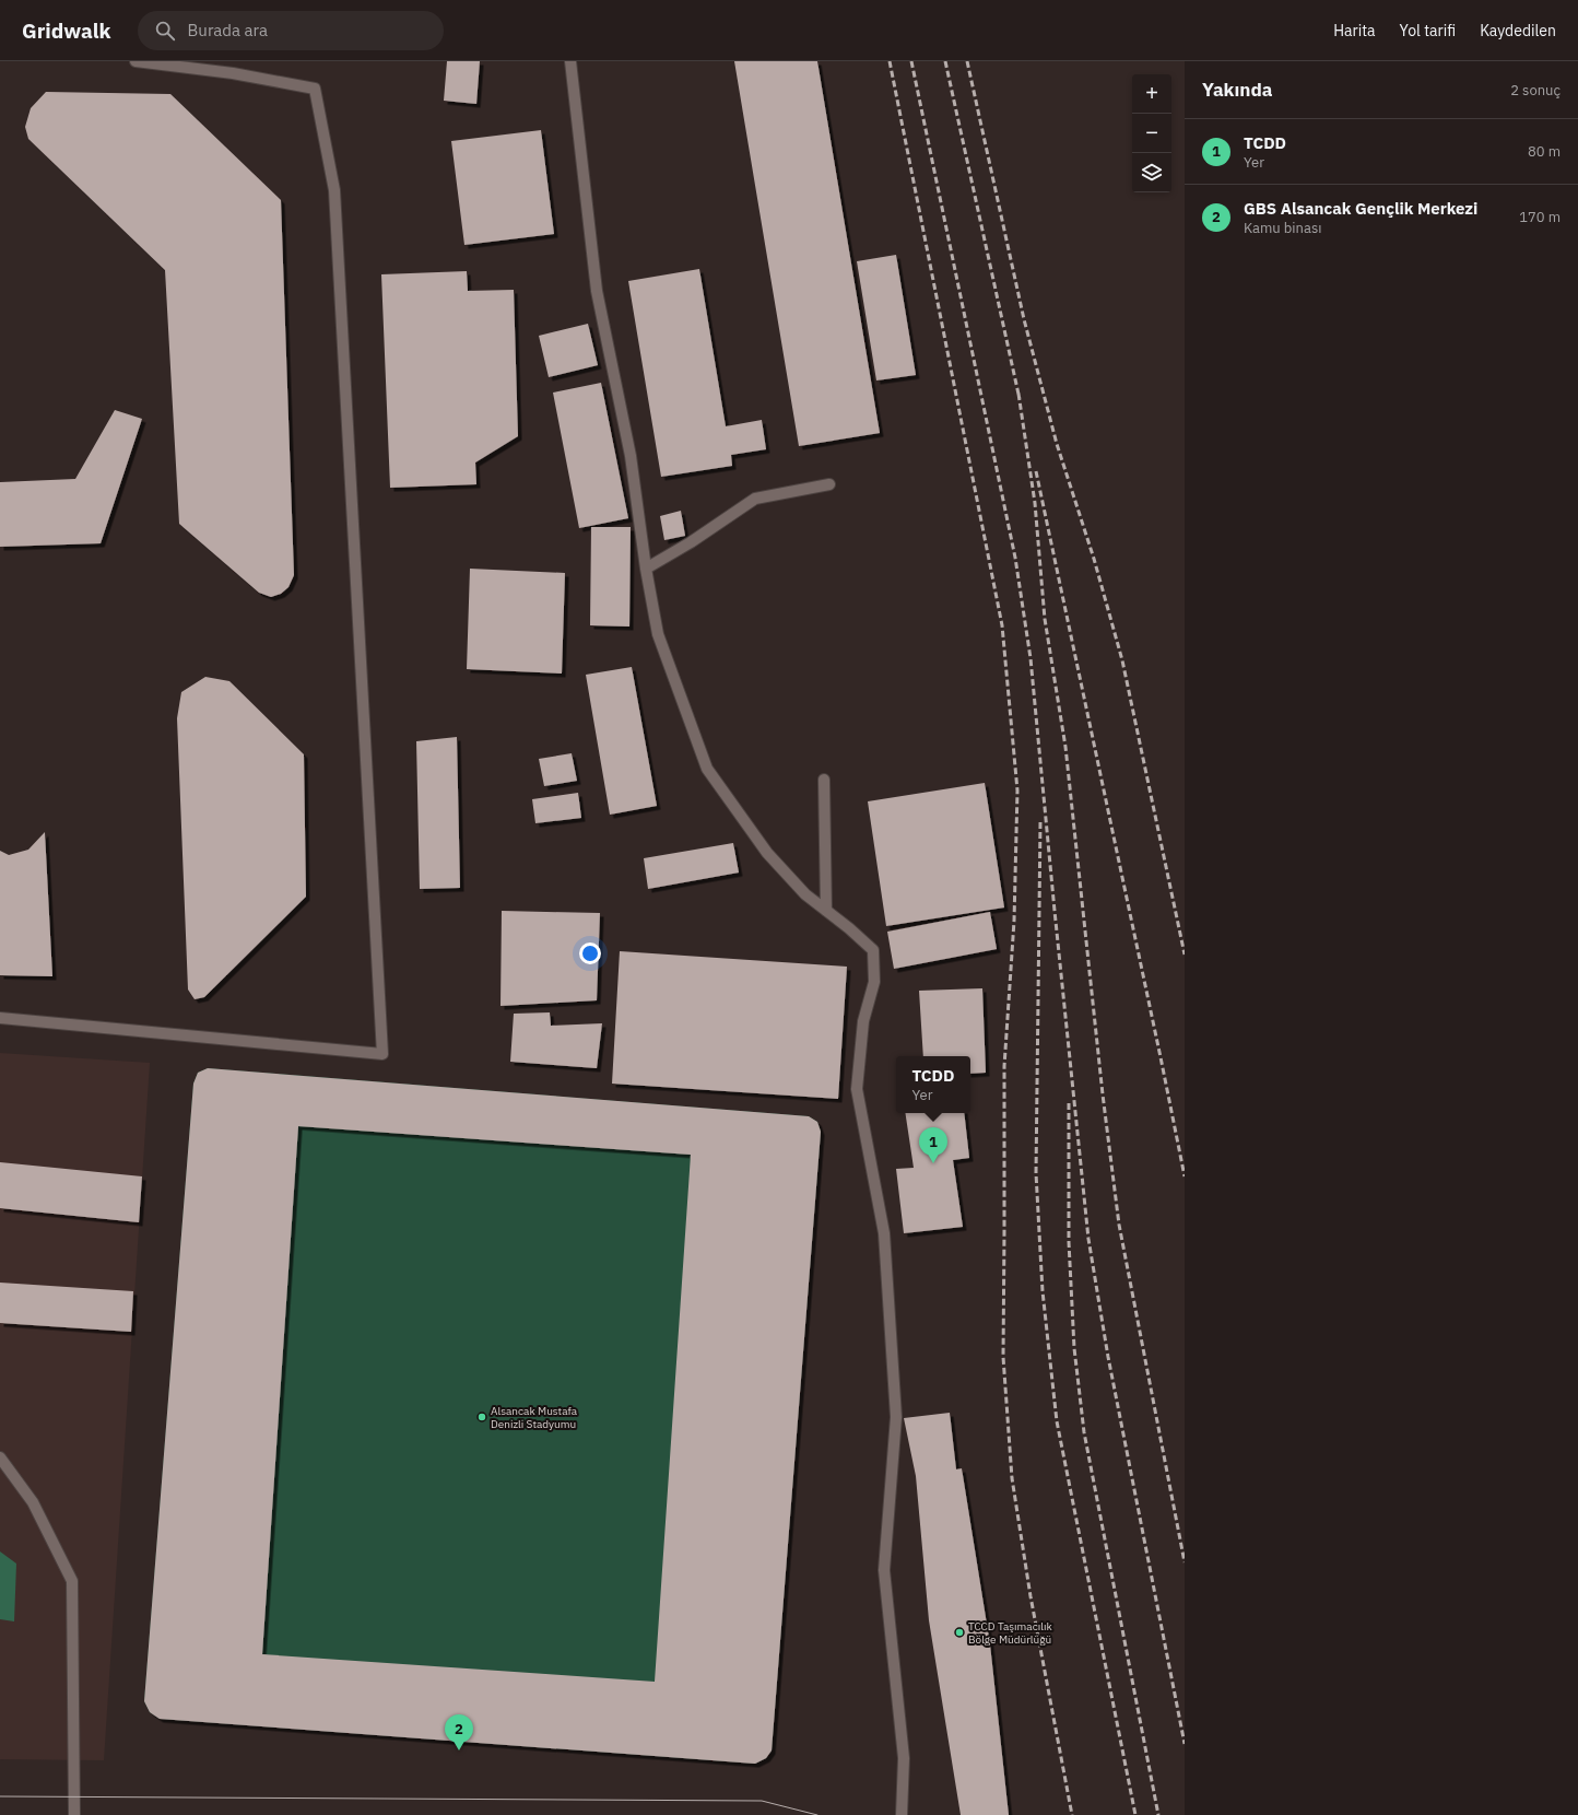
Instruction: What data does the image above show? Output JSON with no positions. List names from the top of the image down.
{
  "places": ["Alsancak Mustafa Denizli Stadyumu", "TCCD Taşımacılık Bölge Müdürlüğü"],
  "page": {
    "header": "Gridwalk",
    "search": "Burada ara",
    "nav": ["Harita", "Yol tarifi", "Kaydedilen"],
    "heading": ["Yakında", "2 sonuç"],
    "map_buttons": ["+", "−"],
    "list": [
      {
        "mark": "1",
        "name": "TCDD",
        "note": "Yer",
        "value": "80 m"
      },
      {
        "mark": "2",
        "name": "GBS Alsancak Gençlik Merkezi",
        "note": "Kamu binası",
        "value": "170 m"
      }
    ],
    "popup": ["TCDD", "Yer"],
    "pins": ["1", "2"]
  }
}
